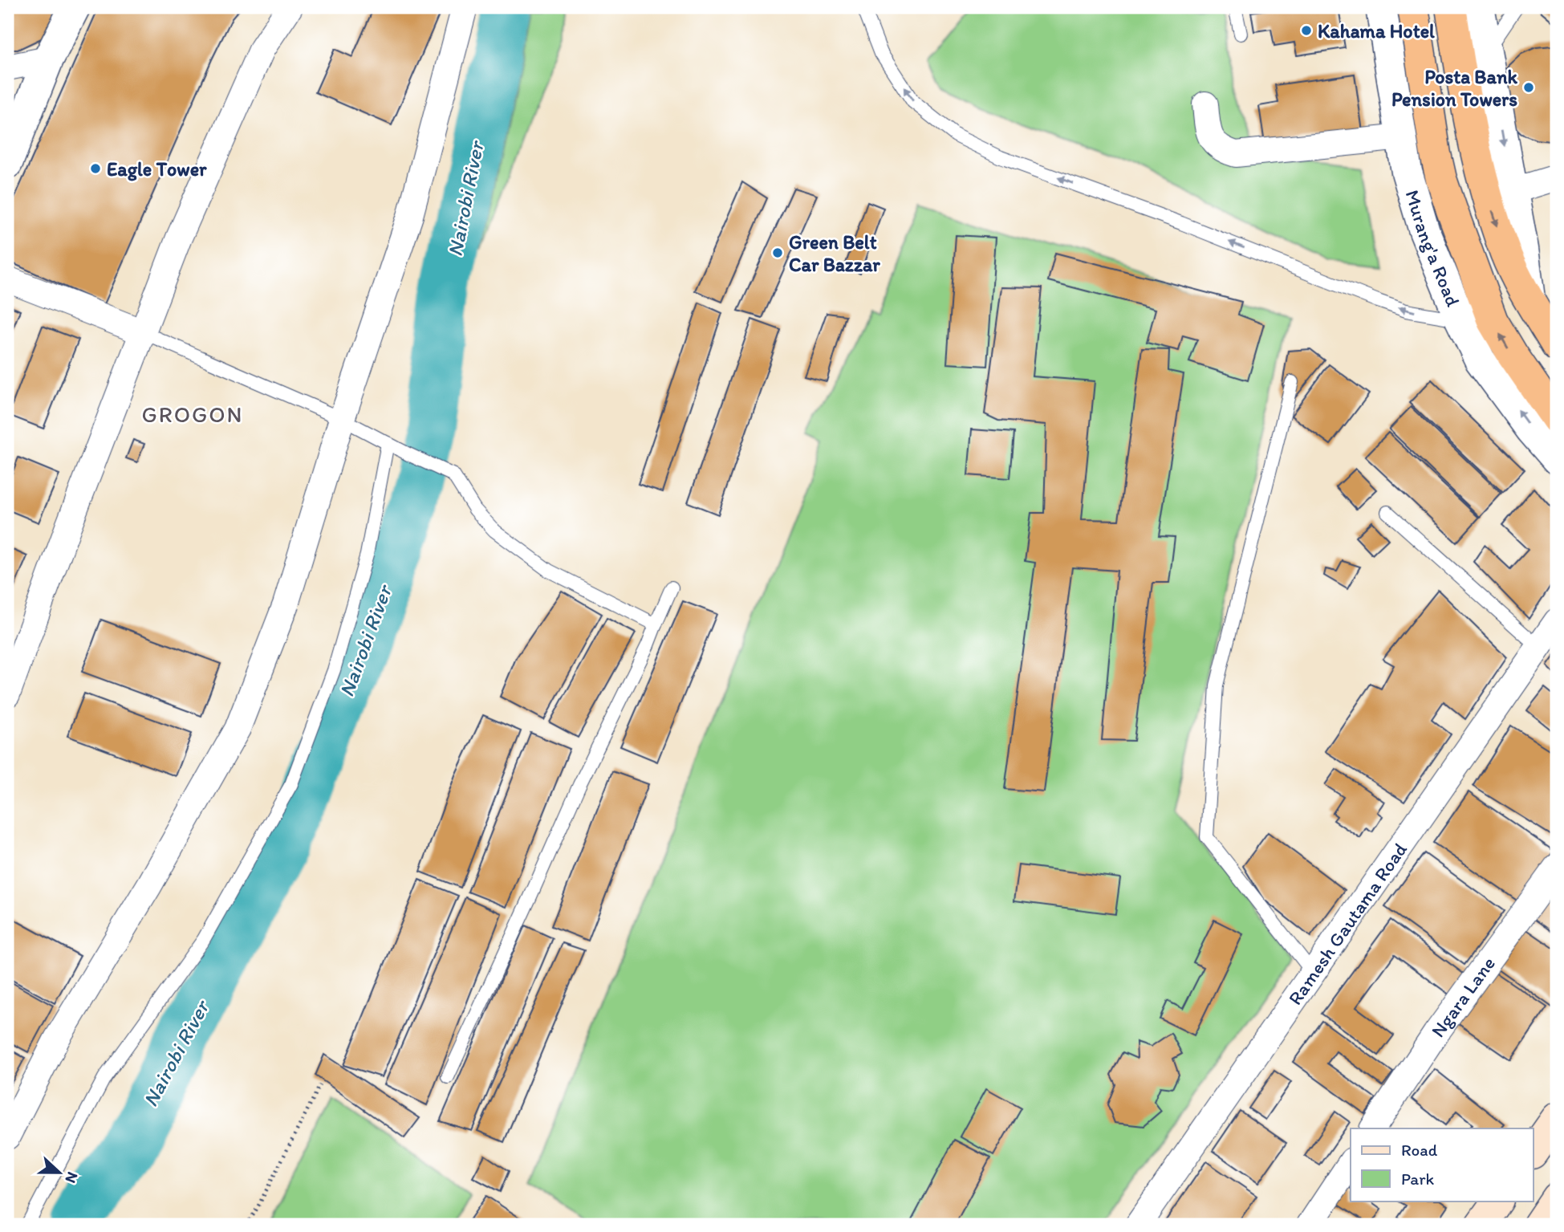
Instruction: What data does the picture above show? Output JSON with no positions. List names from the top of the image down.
{
  "streets": {
    "highway": ["Murang'a Road"],
    "street": ["Ramesh Gautama Road", "Ngara Lane"]
  },
  "districts": ["GROGON"],
  "water": ["Nairobi River"],
  "places": [
    "Kahama Hotel",
    "Posta Bank Pension Towers",
    "Eagle Tower",
    "Green Belt Car Bazzar"
  ],
  "legend": ["Road", "Park"],
  "north": "right"
}
